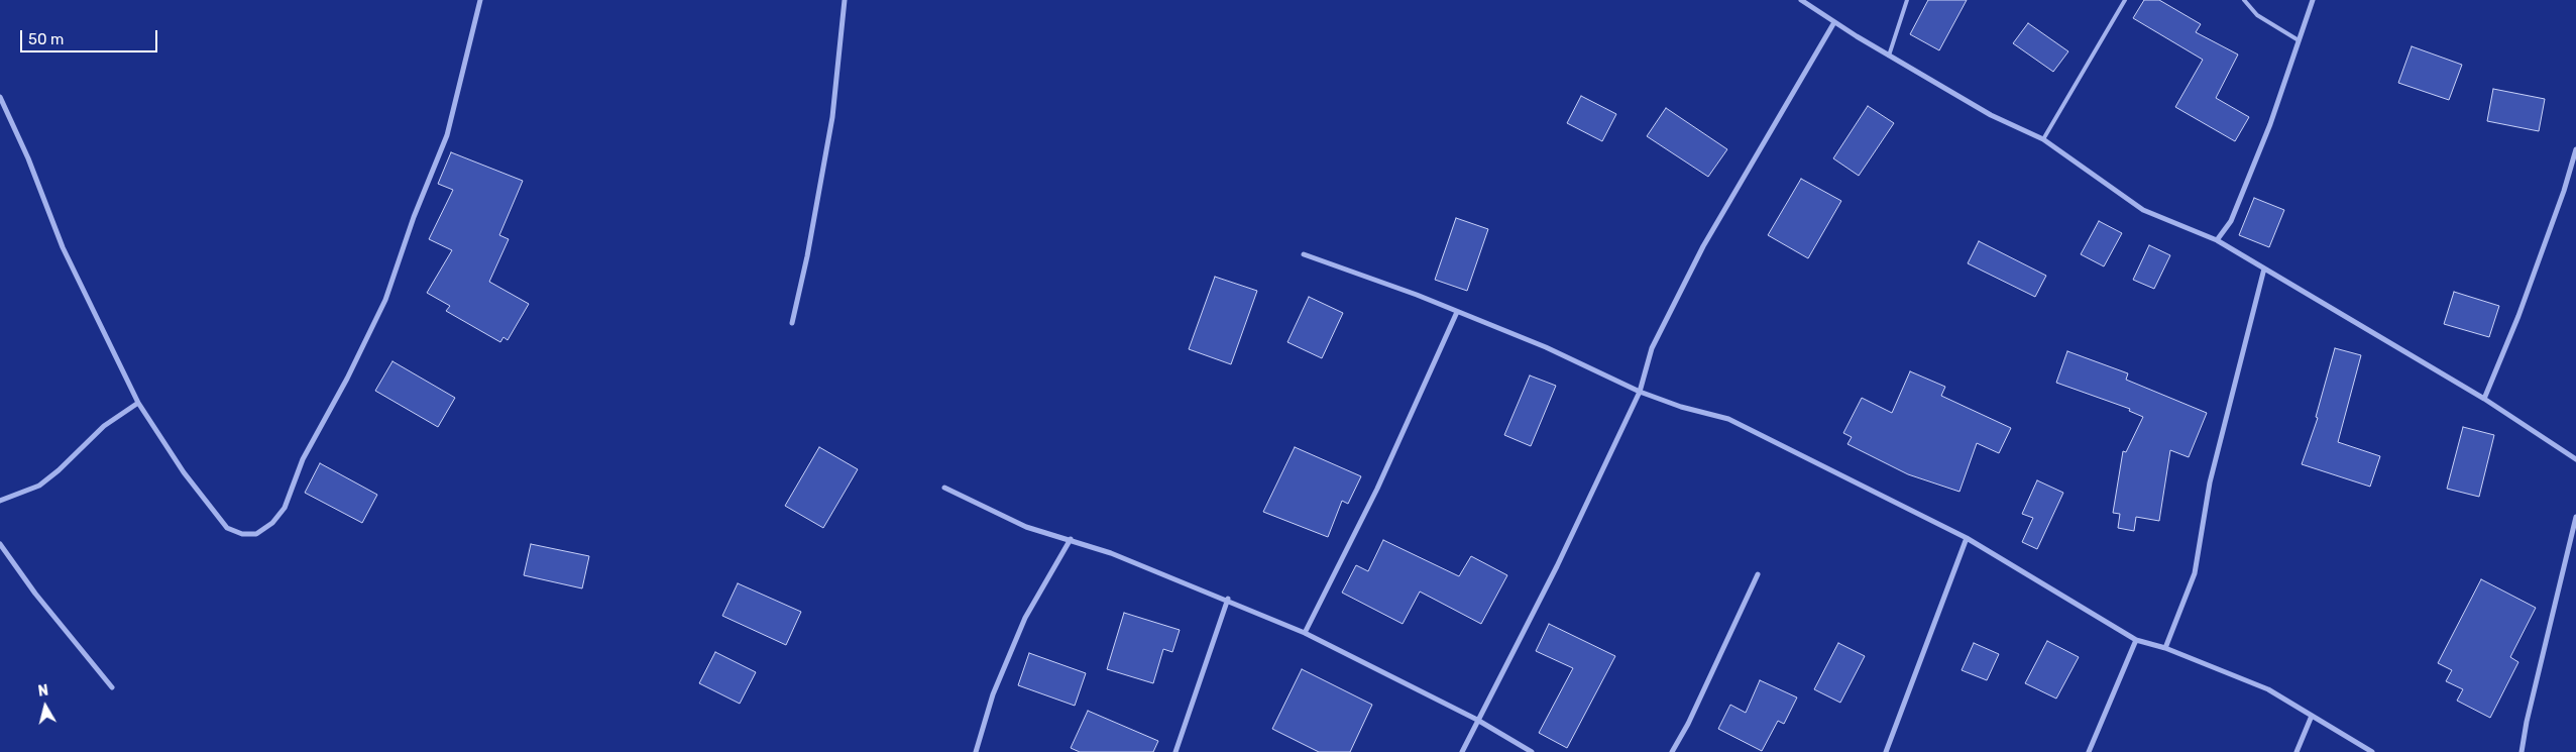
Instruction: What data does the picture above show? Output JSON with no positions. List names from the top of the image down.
{
  "scale_bar": "50 m",
  "north": "top"
}
